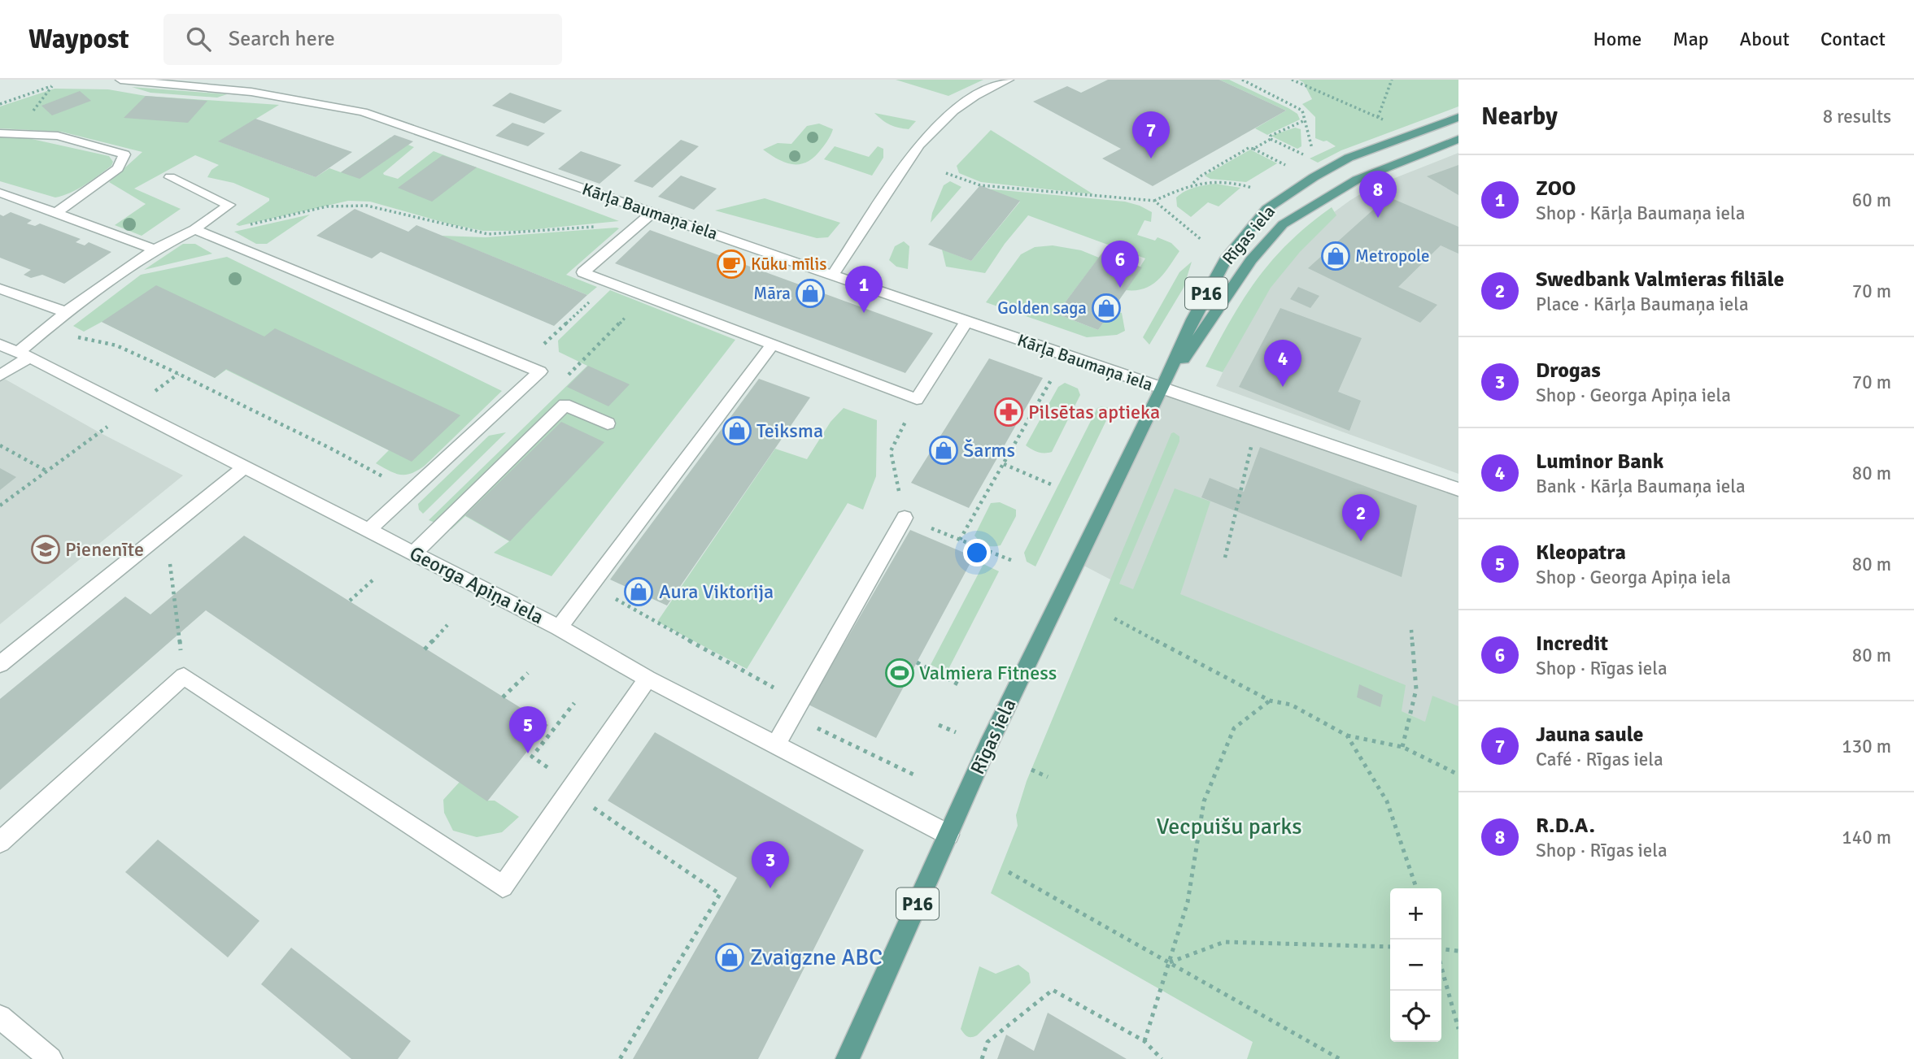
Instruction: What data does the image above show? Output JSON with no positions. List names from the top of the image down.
{
  "streets": {
    "main road": ["Rīgas iela", "P16"],
    "street": ["Kārļa Baumaņa iela", "Georga Apiņa iela"]
  },
  "crossings": [
    ["Kārļa Baumaņa iela", "Rīgas iela"],
    ["Rīgas iela", "Georga Apiņa iela"]
  ],
  "parks": ["Vecpuišu parks"],
  "places": {
    "shop": [
      "Metropole",
      "Māra",
      "Golden saga",
      "Teiksma",
      "Šarms",
      "Aura Viktorija",
      "Zvaigzne ABC"
    ],
    "cafe": ["Kūku mīlis"],
    "pharmacy": ["Pilsētas aptieka"],
    "school or university": ["Pienenīte"],
    "sports": ["Valmiera Fitness"]
  },
  "page": {
    "header": "Waypost",
    "search": "Search here",
    "nav": [
      "Home",
      "Map",
      "About",
      "Contact"
    ],
    "heading": ["Nearby", "8 results"],
    "pins": [
      "7",
      "8",
      "6",
      "1",
      "4",
      "2",
      "5",
      "3"
    ],
    "list": [
      {
        "mark": "1",
        "name": "ZOO",
        "note": "Shop · Kārļa Baumaņa iela",
        "value": "60 m"
      },
      {
        "mark": "2",
        "name": "Swedbank Valmieras filiāle",
        "note": "Place · Kārļa Baumaņa iela",
        "value": "70 m"
      },
      {
        "mark": "3",
        "name": "Drogas",
        "note": "Shop · Georga Apiņa iela",
        "value": "70 m"
      },
      {
        "mark": "4",
        "name": "Luminor Bank",
        "note": "Bank · Kārļa Baumaņa iela",
        "value": "80 m"
      },
      {
        "mark": "5",
        "name": "Kleopatra",
        "note": "Shop · Georga Apiņa iela",
        "value": "80 m"
      },
      {
        "mark": "6",
        "name": "Incredit",
        "note": "Shop · Rīgas iela",
        "value": "80 m"
      },
      {
        "mark": "7",
        "name": "Jauna saule",
        "note": "Café · Rīgas iela",
        "value": "130 m"
      },
      {
        "mark": "8",
        "name": "R.D.A.",
        "note": "Shop · Rīgas iela",
        "value": "140 m"
      }
    ],
    "map_buttons": ["+", "−"]
  }
}
